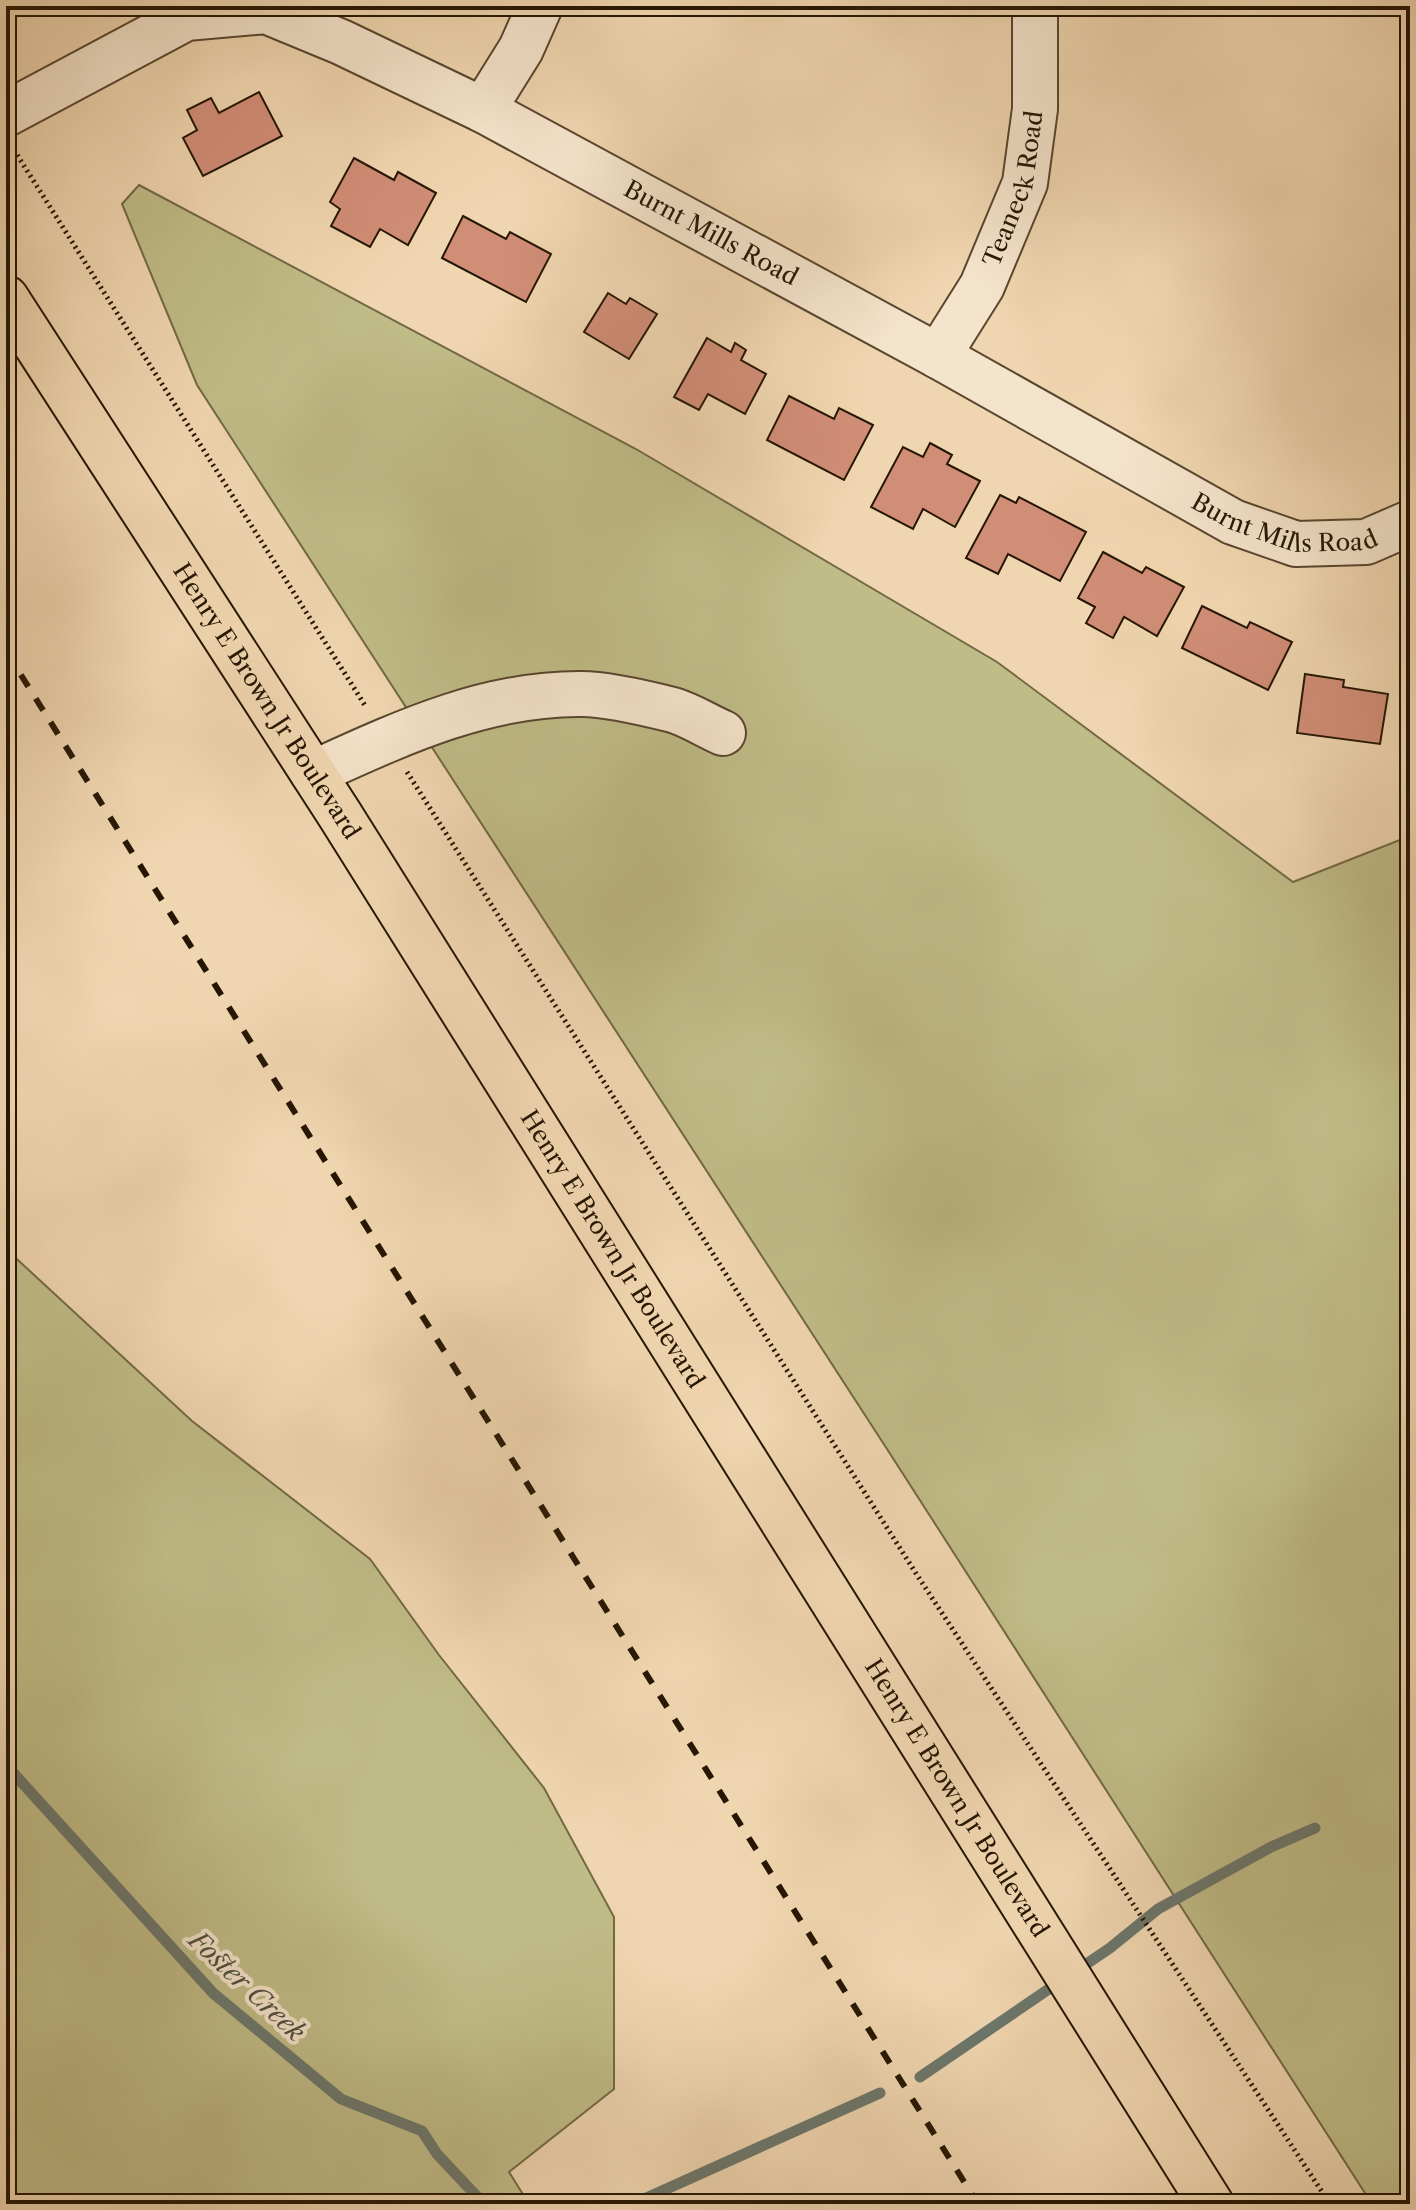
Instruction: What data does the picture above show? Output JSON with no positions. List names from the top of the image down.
{
  "streets": {
    "main road": ["Henry E Brown Jr Boulevard"],
    "street": ["Teaneck Road", "Burnt Mills Road"]
  },
  "crossings": [
    ["Teaneck Road", "Burnt Mills Road"]
  ],
  "water": ["Foster Creek"]
}
